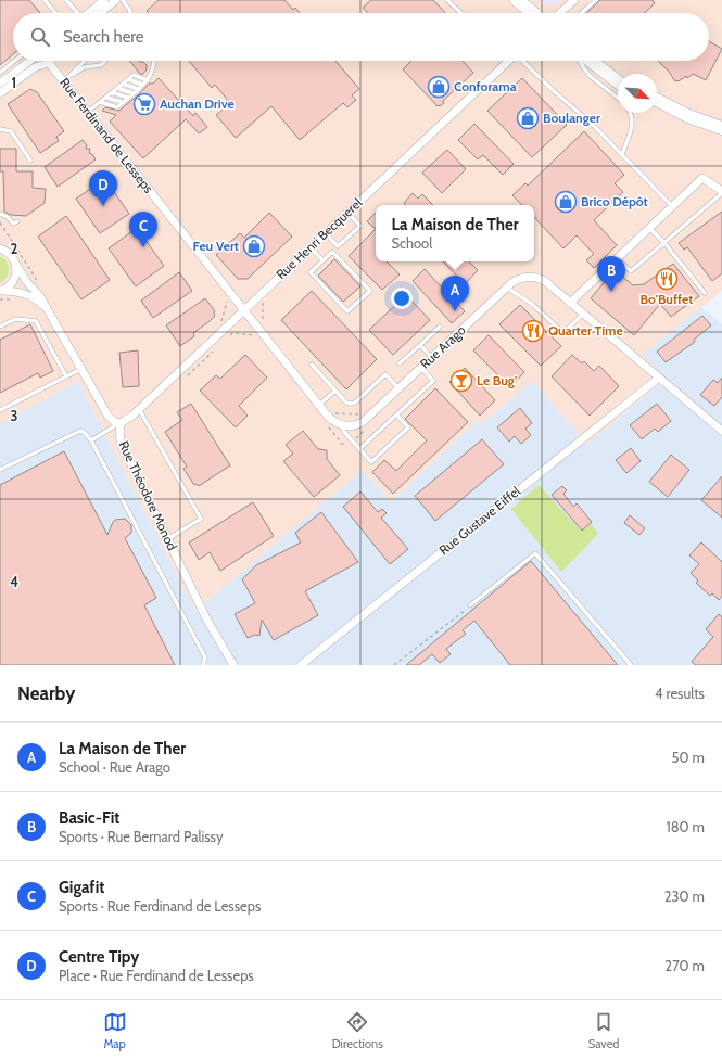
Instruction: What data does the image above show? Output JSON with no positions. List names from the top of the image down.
{
  "streets": {
    "street": [
      "Rue Ferdinand de Lesseps",
      "Rue Henri Becquerel",
      "Rue Arago",
      "Rue Théodore Monod",
      "Rue Gustave Eiffel"
    ]
  },
  "crossings": [
    ["Rue Ferdinand de Lesseps", "Rue Henri Becquerel"],
    ["Rue Henri Becquerel", "Rue Théodore Monod"],
    ["Rue Arago", "Rue Gustave Eiffel"]
  ],
  "places": {
    "shop": [
      "Conforama",
      "Boulanger",
      "Brico Dépôt",
      "Feu Vert"
    ],
    "supermarket": ["Auchan Drive"],
    "restaurant": ["Bo'Buffet", "Quarter Time"],
    "bar": ["Le Bug'"]
  },
  "north": "bottom right",
  "page": {
    "search": "Search here",
    "pins": [
      "D",
      "C",
      "B",
      "A"
    ],
    "popup": ["La Maison de Ther", "School"],
    "heading": ["Nearby", "4 results"],
    "list": [
      {
        "mark": "A",
        "name": "La Maison de Ther",
        "note": "School · Rue Arago",
        "value": "50 m"
      },
      {
        "mark": "B",
        "name": "Basic-Fit",
        "note": "Sports · Rue Bernard Palissy",
        "value": "180 m"
      },
      {
        "mark": "C",
        "name": "Gigafit",
        "note": "Sports · Rue Ferdinand de Lesseps",
        "value": "230 m"
      },
      {
        "mark": "D",
        "name": "Centre Tipy",
        "note": "Place · Rue Ferdinand de Lesseps",
        "value": "270 m"
      }
    ],
    "nav": ["Map", "Directions", "Saved"]
  },
  "grid": {
    "rows": [
      "1",
      "2",
      "3",
      "4"
    ]
  }
}
